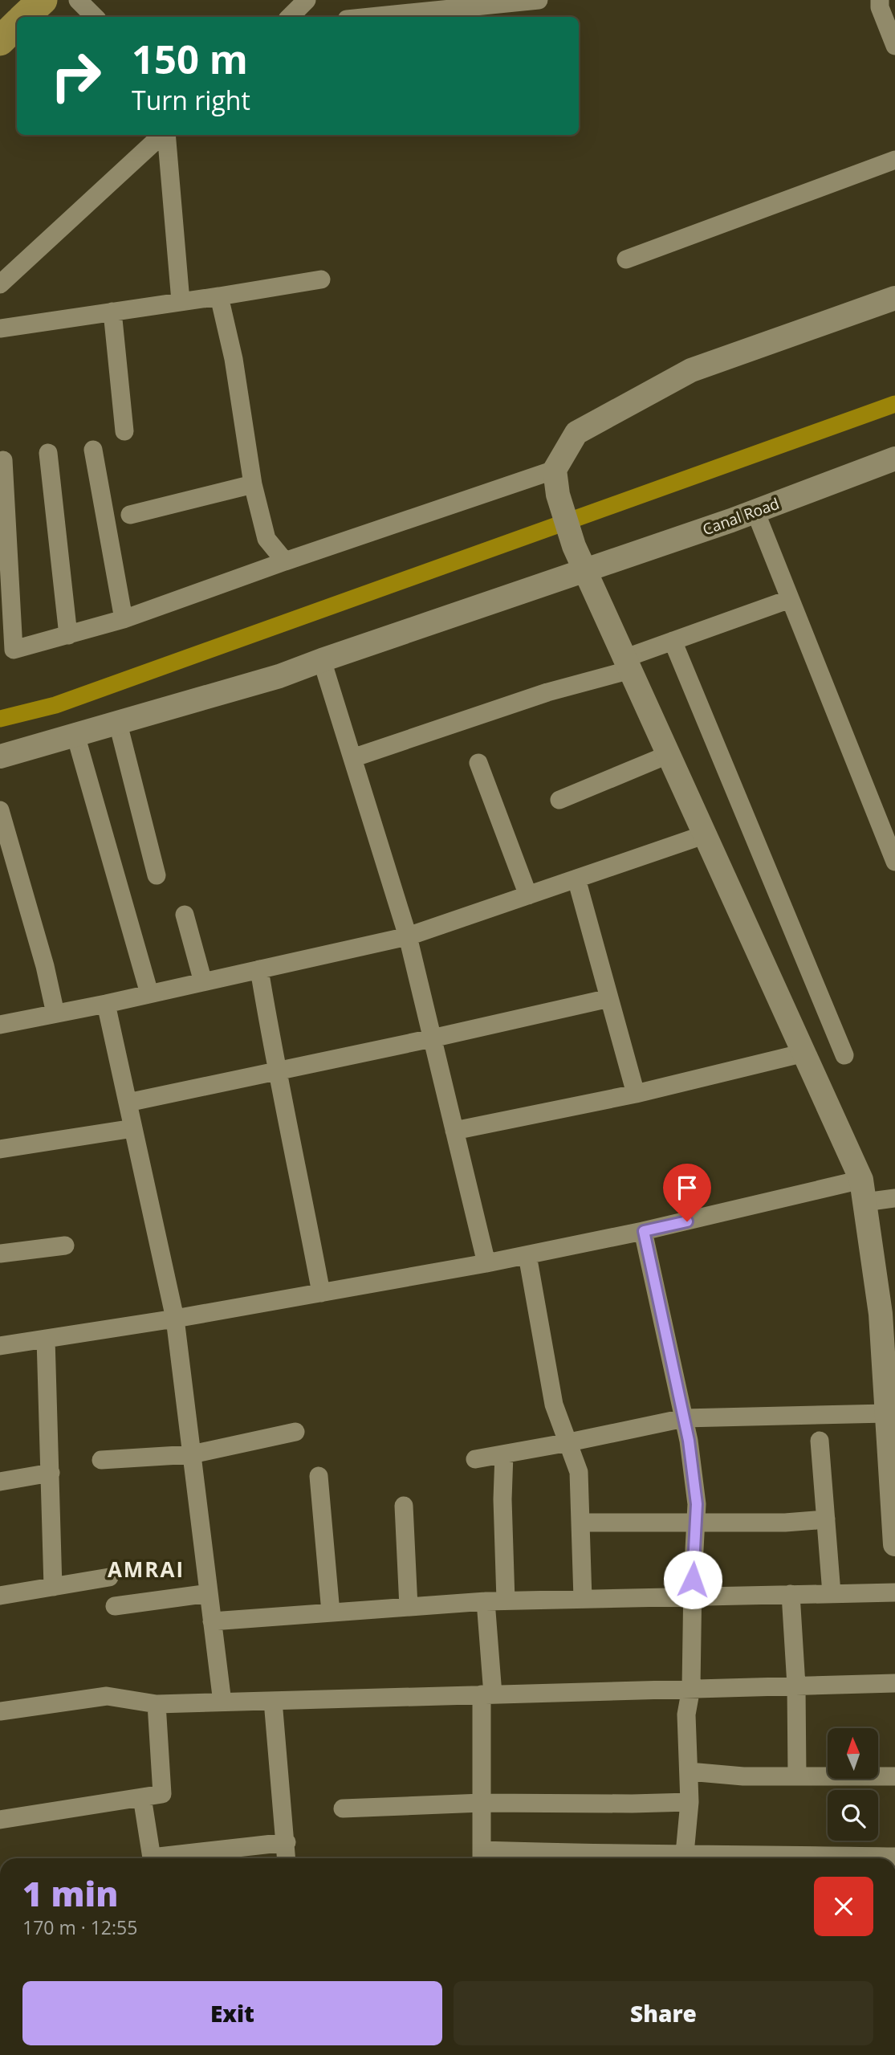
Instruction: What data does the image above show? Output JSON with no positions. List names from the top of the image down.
{
  "streets": {
    "street": ["Canal Road"]
  },
  "districts": ["AMRAI"],
  "north": "top",
  "page": {
    "turn": ["150 m", "Turn right"],
    "heading": ["1 min", "170 m · 12:55"],
    "buttons": ["Exit", "Share"]
  }
}
